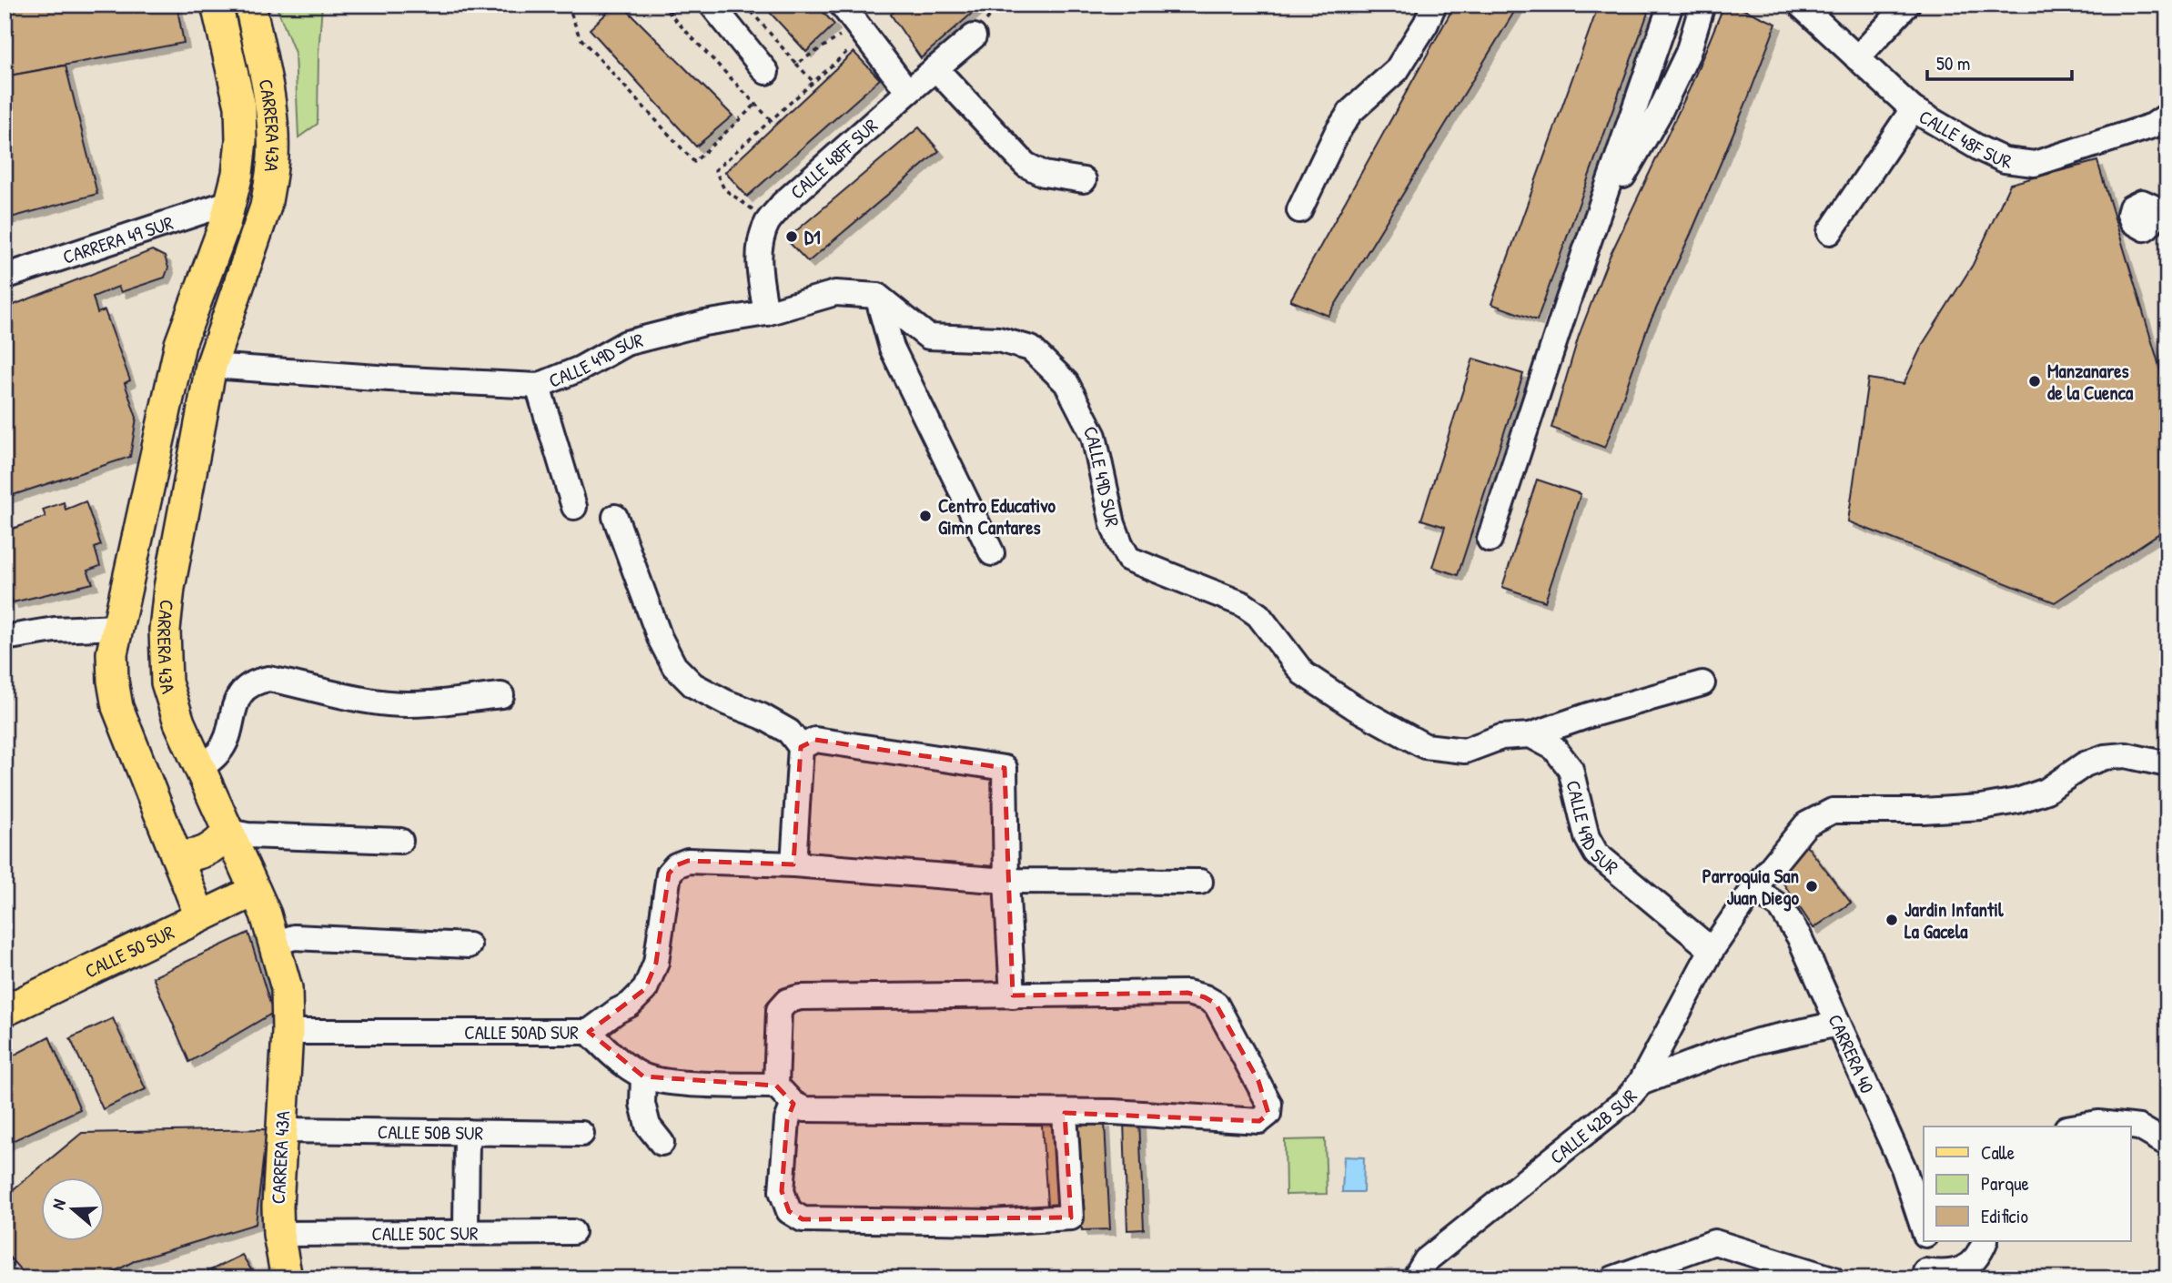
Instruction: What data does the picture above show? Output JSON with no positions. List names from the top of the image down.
{
  "streets": {
    "main road": ["CARRERA 43A", "CALLE 50 SUR"],
    "street": [
      "CALLE 48F SUR",
      "CALLE 48FF SUR",
      "CARRERA 49 SUR",
      "CALLE 49D SUR",
      "CALLE 50AD SUR",
      "CARRERA 40",
      "CALLE 42B SUR",
      "CALLE 50B SUR",
      "CALLE 50C SUR"
    ]
  },
  "crossings": [
    ["CARRERA 43A", "CARRERA 49 SUR"],
    ["CARRERA 43A", "CALLE 49D SUR"],
    ["CARRERA 43A", "CALLE 50 SUR"],
    ["CARRERA 43A", "CALLE 50AD SUR"],
    ["CARRERA 43A", "CALLE 50B SUR"],
    ["CARRERA 43A", "CALLE 50C SUR"],
    ["CALLE 48FF SUR", "CALLE 49D SUR"],
    ["CALLE 49D SUR", "CALLE 42B SUR"]
  ],
  "places": [
    "D1",
    "Manzanares de la Cuenca",
    "Centro Educativo Gimn Cantares",
    "Parroquia San Juan Diego",
    "Jardin Infantil La Gacela"
  ],
  "legend": ["Calle", "Parque", "Edificio"],
  "scale_bar": "50 m",
  "north": "left"
}
